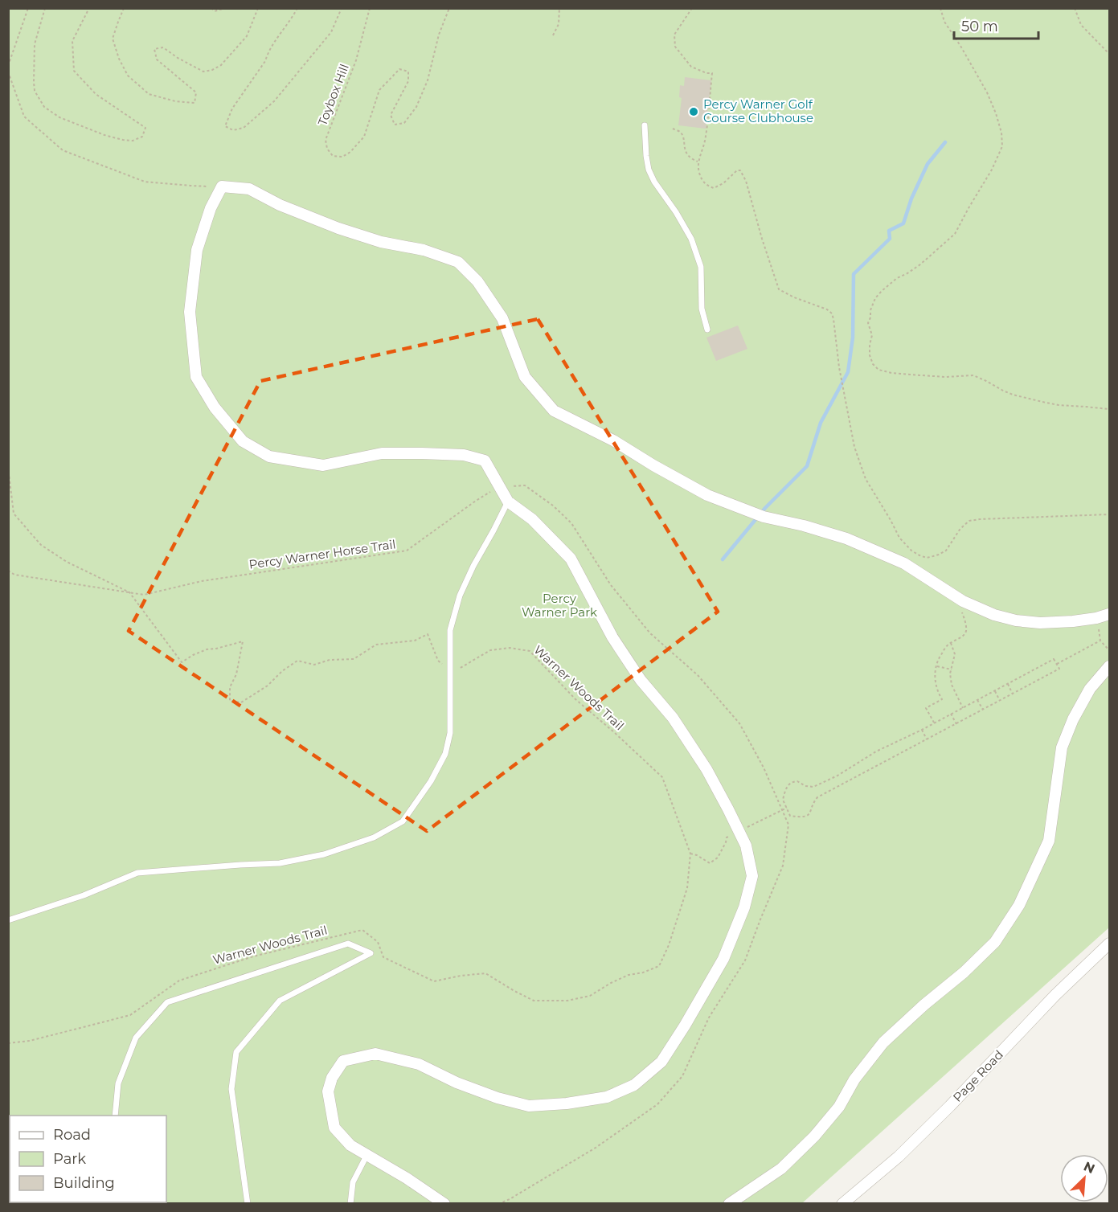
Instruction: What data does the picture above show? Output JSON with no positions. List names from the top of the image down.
{
  "streets": {
    "street": ["Page Road"],
    "path": ["Toybox Hill", "Percy Warner Horse Trail", "Warner Woods Trail"]
  },
  "parks": ["Percy Warner Park"],
  "places": ["Percy Warner Golf Course Clubhouse"],
  "legend": ["Road", "Park", "Building"],
  "scale_bar": "50 m",
  "north": "top right"
}
